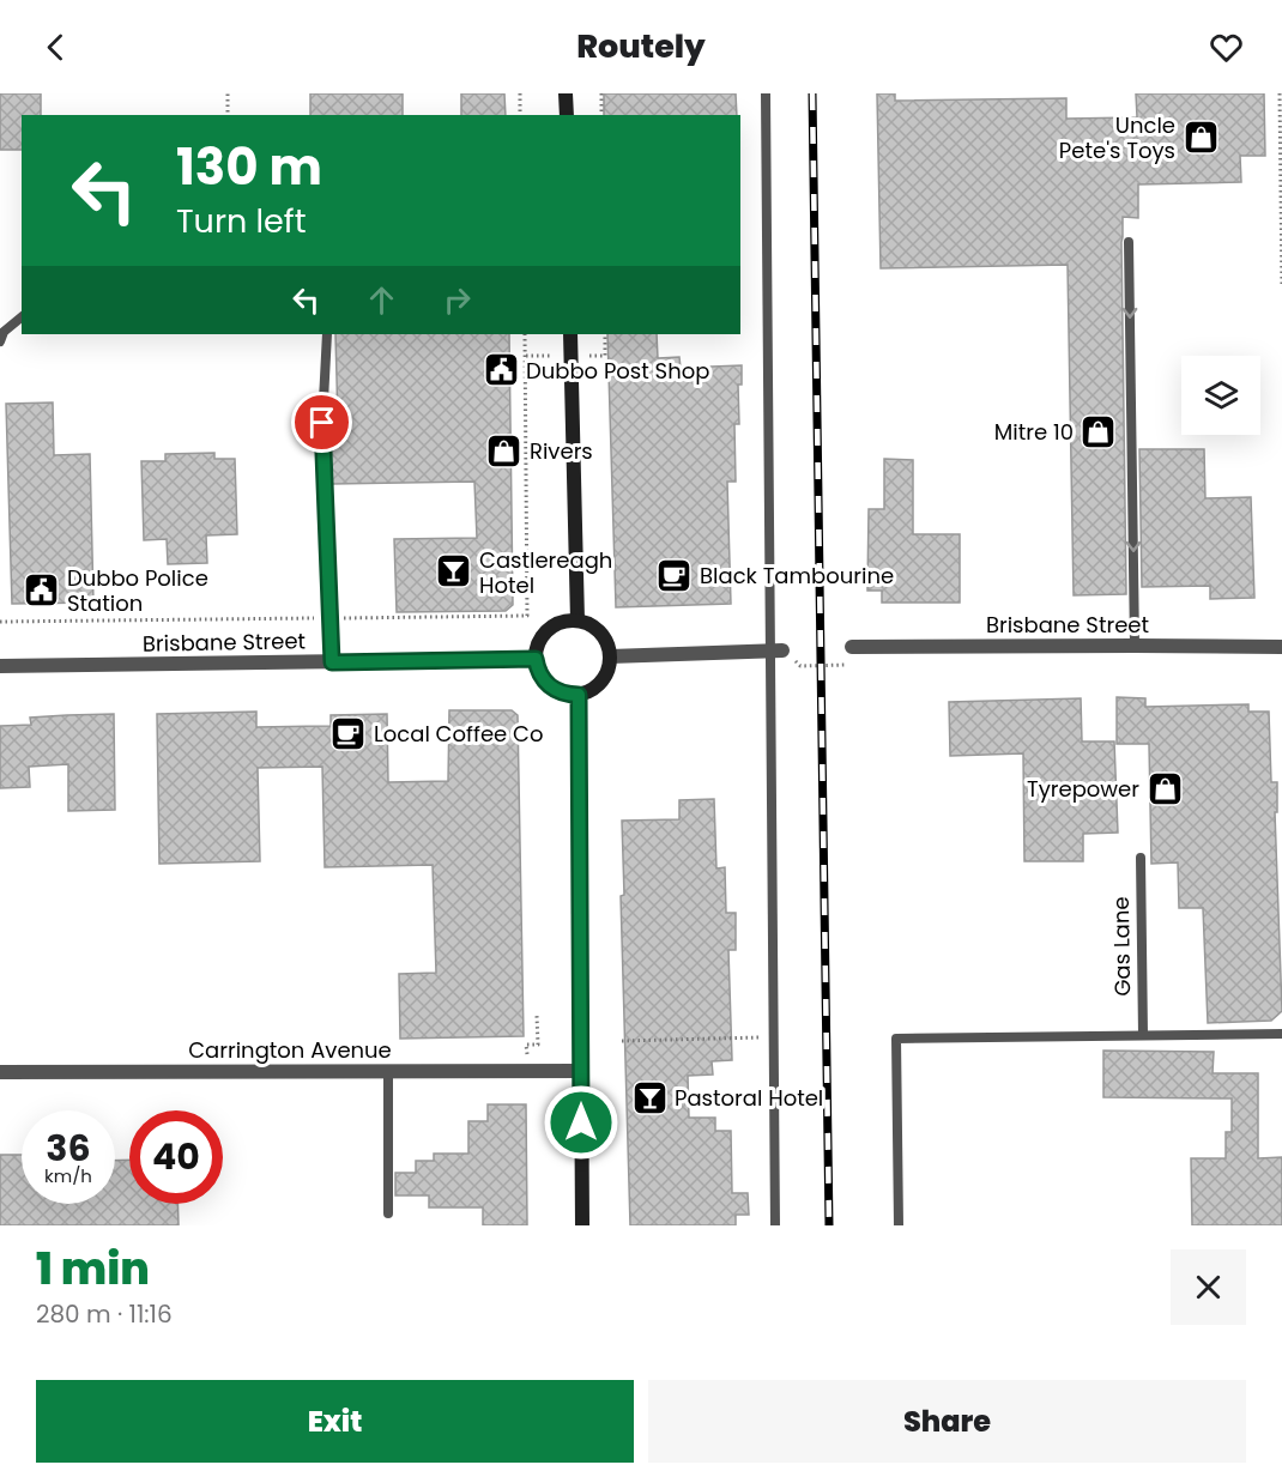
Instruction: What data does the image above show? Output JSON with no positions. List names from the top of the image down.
{
  "streets": {
    "street": ["Brisbane Street", "Carrington Avenue"],
    "lane": ["Gas Lane"]
  },
  "places": {
    "shop": [
      "Uncle Pete's Toys",
      "Mitre 10",
      "Rivers",
      "Tyrepower"
    ],
    "public building": ["Dubbo Post Shop", "Dubbo Police Station"],
    "bar": ["Castlereagh Hotel", "Pastoral Hotel"],
    "cafe": ["Black Tambourine", "Local Coffee Co"]
  },
  "page": {
    "header": "Routely",
    "turn": ["130 m", "Turn left"],
    "speed": "36 km/h",
    "limit": "40",
    "heading": ["1 min", "280 m · 11:16"],
    "buttons": ["Exit", "Share"]
  }
}
